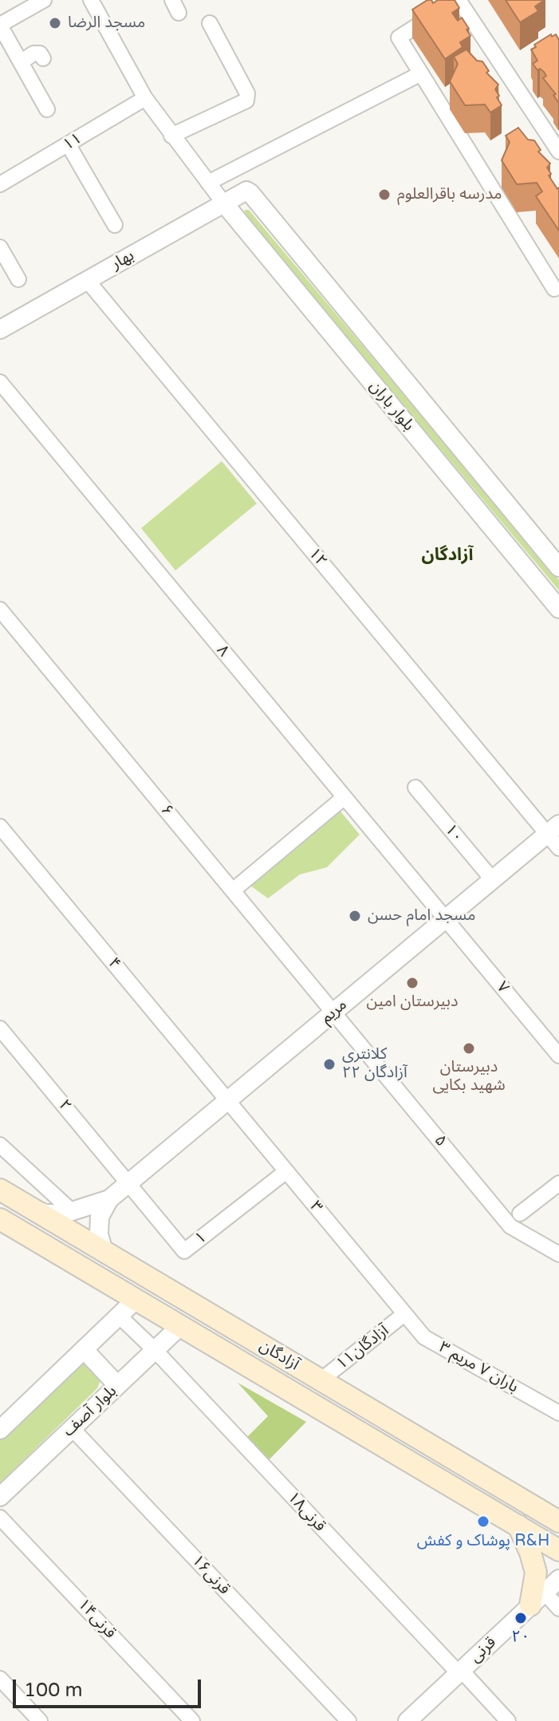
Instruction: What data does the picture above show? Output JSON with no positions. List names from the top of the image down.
{
  "streets": {
    "main road": ["آزادگان"],
    "street": [
      "۱۱",
      "بهار",
      "بلوار باران",
      "۱۲",
      "۸",
      "۶",
      "۱۰",
      "۴",
      "۷",
      "مریم",
      "۲",
      "۵",
      "۳",
      "۱",
      "آزادگان۱۱",
      "باران ۷ مریم ۳",
      "بلوار آصف",
      "قرنی۱۸",
      "قرنی۱۶",
      "قرنی۱۴",
      "قرنی"
    ]
  },
  "crossings": [
    ["بهار", "بلوار باران"],
    ["بهار", "۱۲"],
    ["۱۲", "مریم"],
    ["۸", "۷"],
    ["۸", "مریم"],
    ["۶", "مریم"],
    ["۶", "۵"],
    ["۱۰", "مریم"],
    ["۴", "مریم"],
    ["۴", "۳"],
    ["۷", "مریم"],
    ["مریم", "۲"],
    ["مریم", "۵"],
    ["مریم", "۳"],
    ["مریم", "۱"],
    ["۲", "۱"],
    ["۳", "۱"],
    ["۳", "آزادگان۱۱"],
    ["۳", "باران ۷ مریم ۳"],
    ["آزادگان۱۱", "آزادگان"],
    ["آزادگان۱۱", "باران ۷ مریم ۳"],
    ["آزادگان", "بلوار آصف"],
    ["بلوار آصف", "قرنی۱۸"],
    ["بلوار آصف", "قرنی۱۶"],
    ["قرنی۱۸", "قرنی"]
  ],
  "districts": ["آزادگان"],
  "places": [
    "مسجد الرضا",
    "مدرسه باقرالعلوم",
    "مسجد امام حسن",
    "دبیرستان امین",
    "دبیرستان شهید بکایی",
    "کلانتری ۲۲ آزادگان",
    "پوشاک و کفش R&H",
    "۲۰"
  ],
  "scale_bar": "100 m"
}
